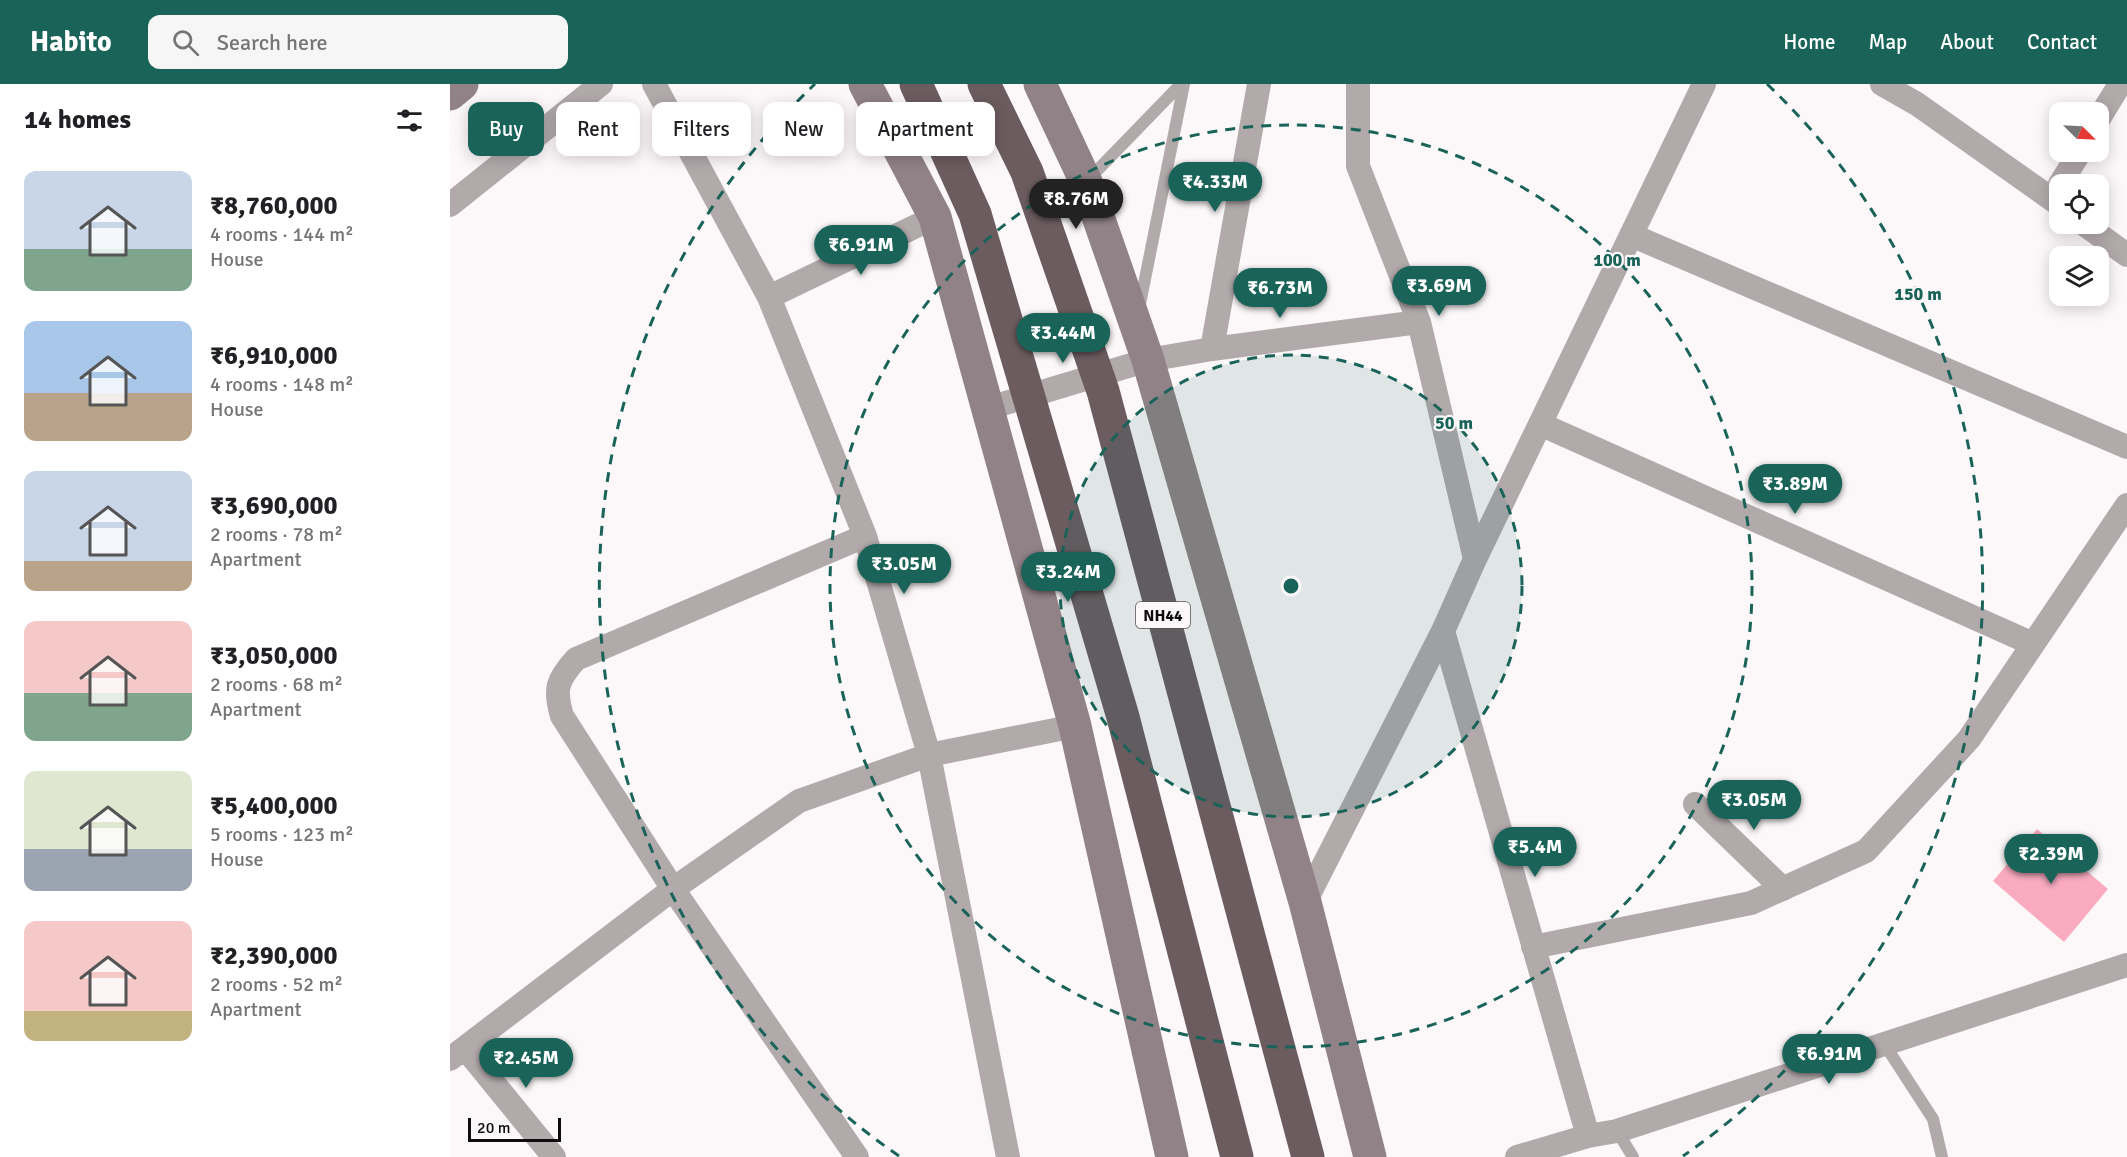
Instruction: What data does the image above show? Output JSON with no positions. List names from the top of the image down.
{
  "streets": {
    "highway": ["NH44"]
  },
  "scale_bar": "20 m",
  "north": "bottom right",
  "page": {
    "header": "Habito",
    "search": "Search here",
    "nav": [
      "Home",
      "Map",
      "About",
      "Contact"
    ],
    "heading": "14 homes",
    "chip": [
      "Buy",
      "Rent",
      "Filters",
      "New",
      "Apartment"
    ],
    "list": [
      {
        "name": "₹8,760,000",
        "note": "4 rooms · 144 m² · House"
      },
      {
        "name": "₹6,910,000",
        "note": "4 rooms · 148 m² · House"
      },
      {
        "name": "₹3,690,000",
        "note": "2 rooms · 78 m² · Apartment"
      },
      {
        "name": "₹3,050,000",
        "note": "2 rooms · 68 m² · Apartment"
      },
      {
        "name": "₹5,400,000",
        "note": "5 rooms · 123 m² · House"
      },
      {
        "name": "₹2,390,000",
        "note": "2 rooms · 52 m² · Apartment"
      }
    ],
    "price": [
      "₹4.33M",
      "₹8.76M",
      "₹6.91M",
      "₹3.69M",
      "₹6.73M",
      "₹3.44M",
      "₹3.89M",
      "₹3.05M",
      "₹3.24M",
      "₹3.05M",
      "₹5.4M",
      "₹2.39M",
      "₹6.91M",
      "₹2.45M"
    ],
    "scale": "20 m"
  },
  "rings": ["100 m", "150 m", "50 m"]
}
